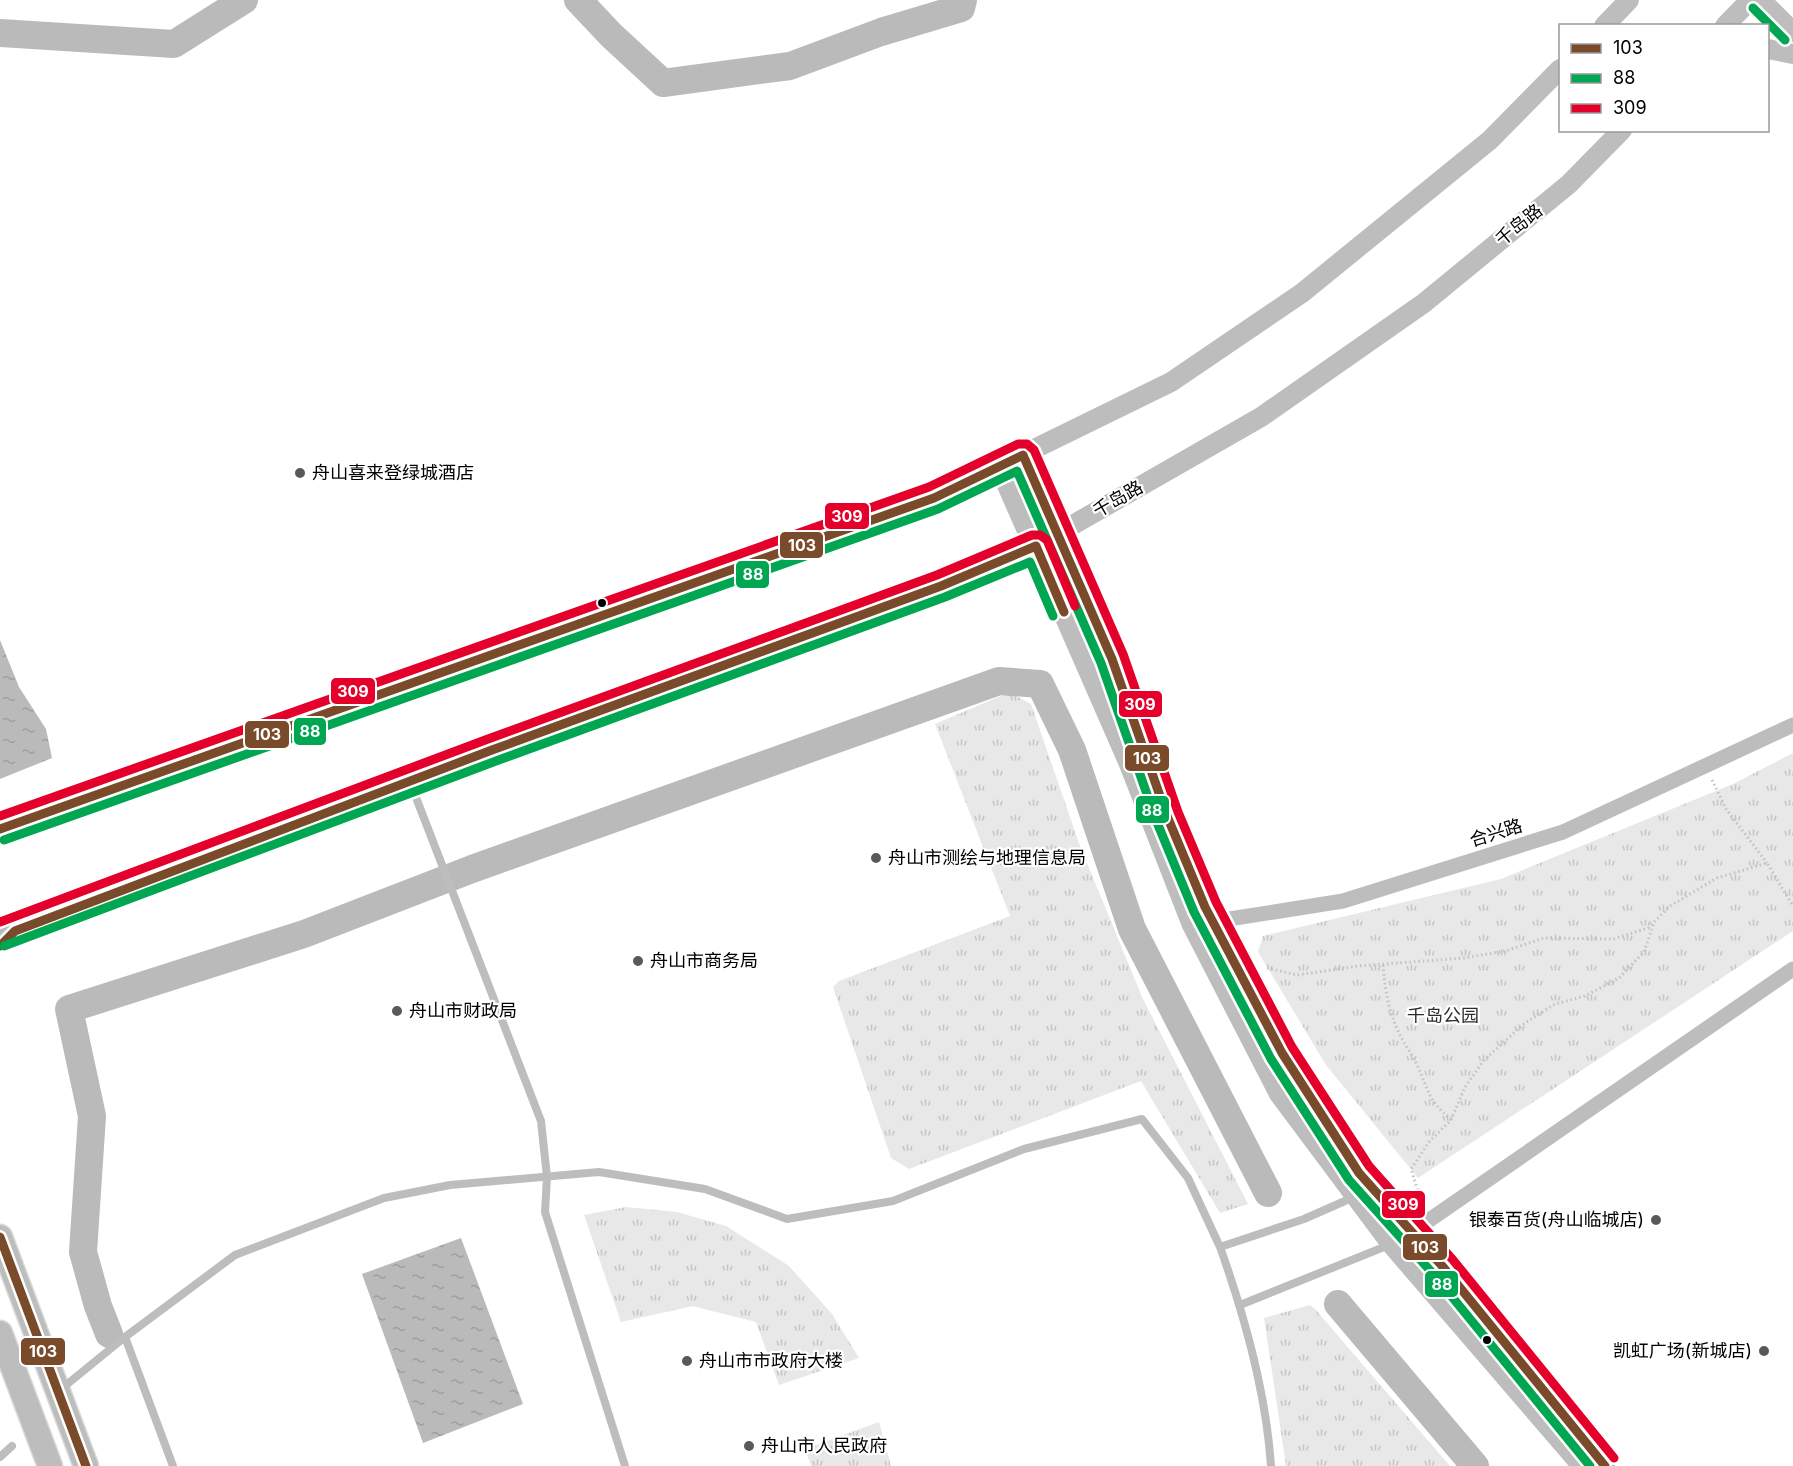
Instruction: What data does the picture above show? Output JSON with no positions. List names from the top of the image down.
{
  "streets": {
    "street": ["千岛路", "合兴路"]
  },
  "parks": ["千岛公园"],
  "places": [
    "舟山喜来登绿城酒店",
    "舟山市测绘与地理信息局",
    "舟山市商务局",
    "舟山市财政局",
    "银泰百货(舟山临城店)",
    "凯虹广场(新城店)",
    "舟山市市政府大楼",
    "舟山市人民政府"
  ],
  "lines": ["transit line 88", "transit line 309", "transit line 103"],
  "legend": ["103", "88", "309"]
}
